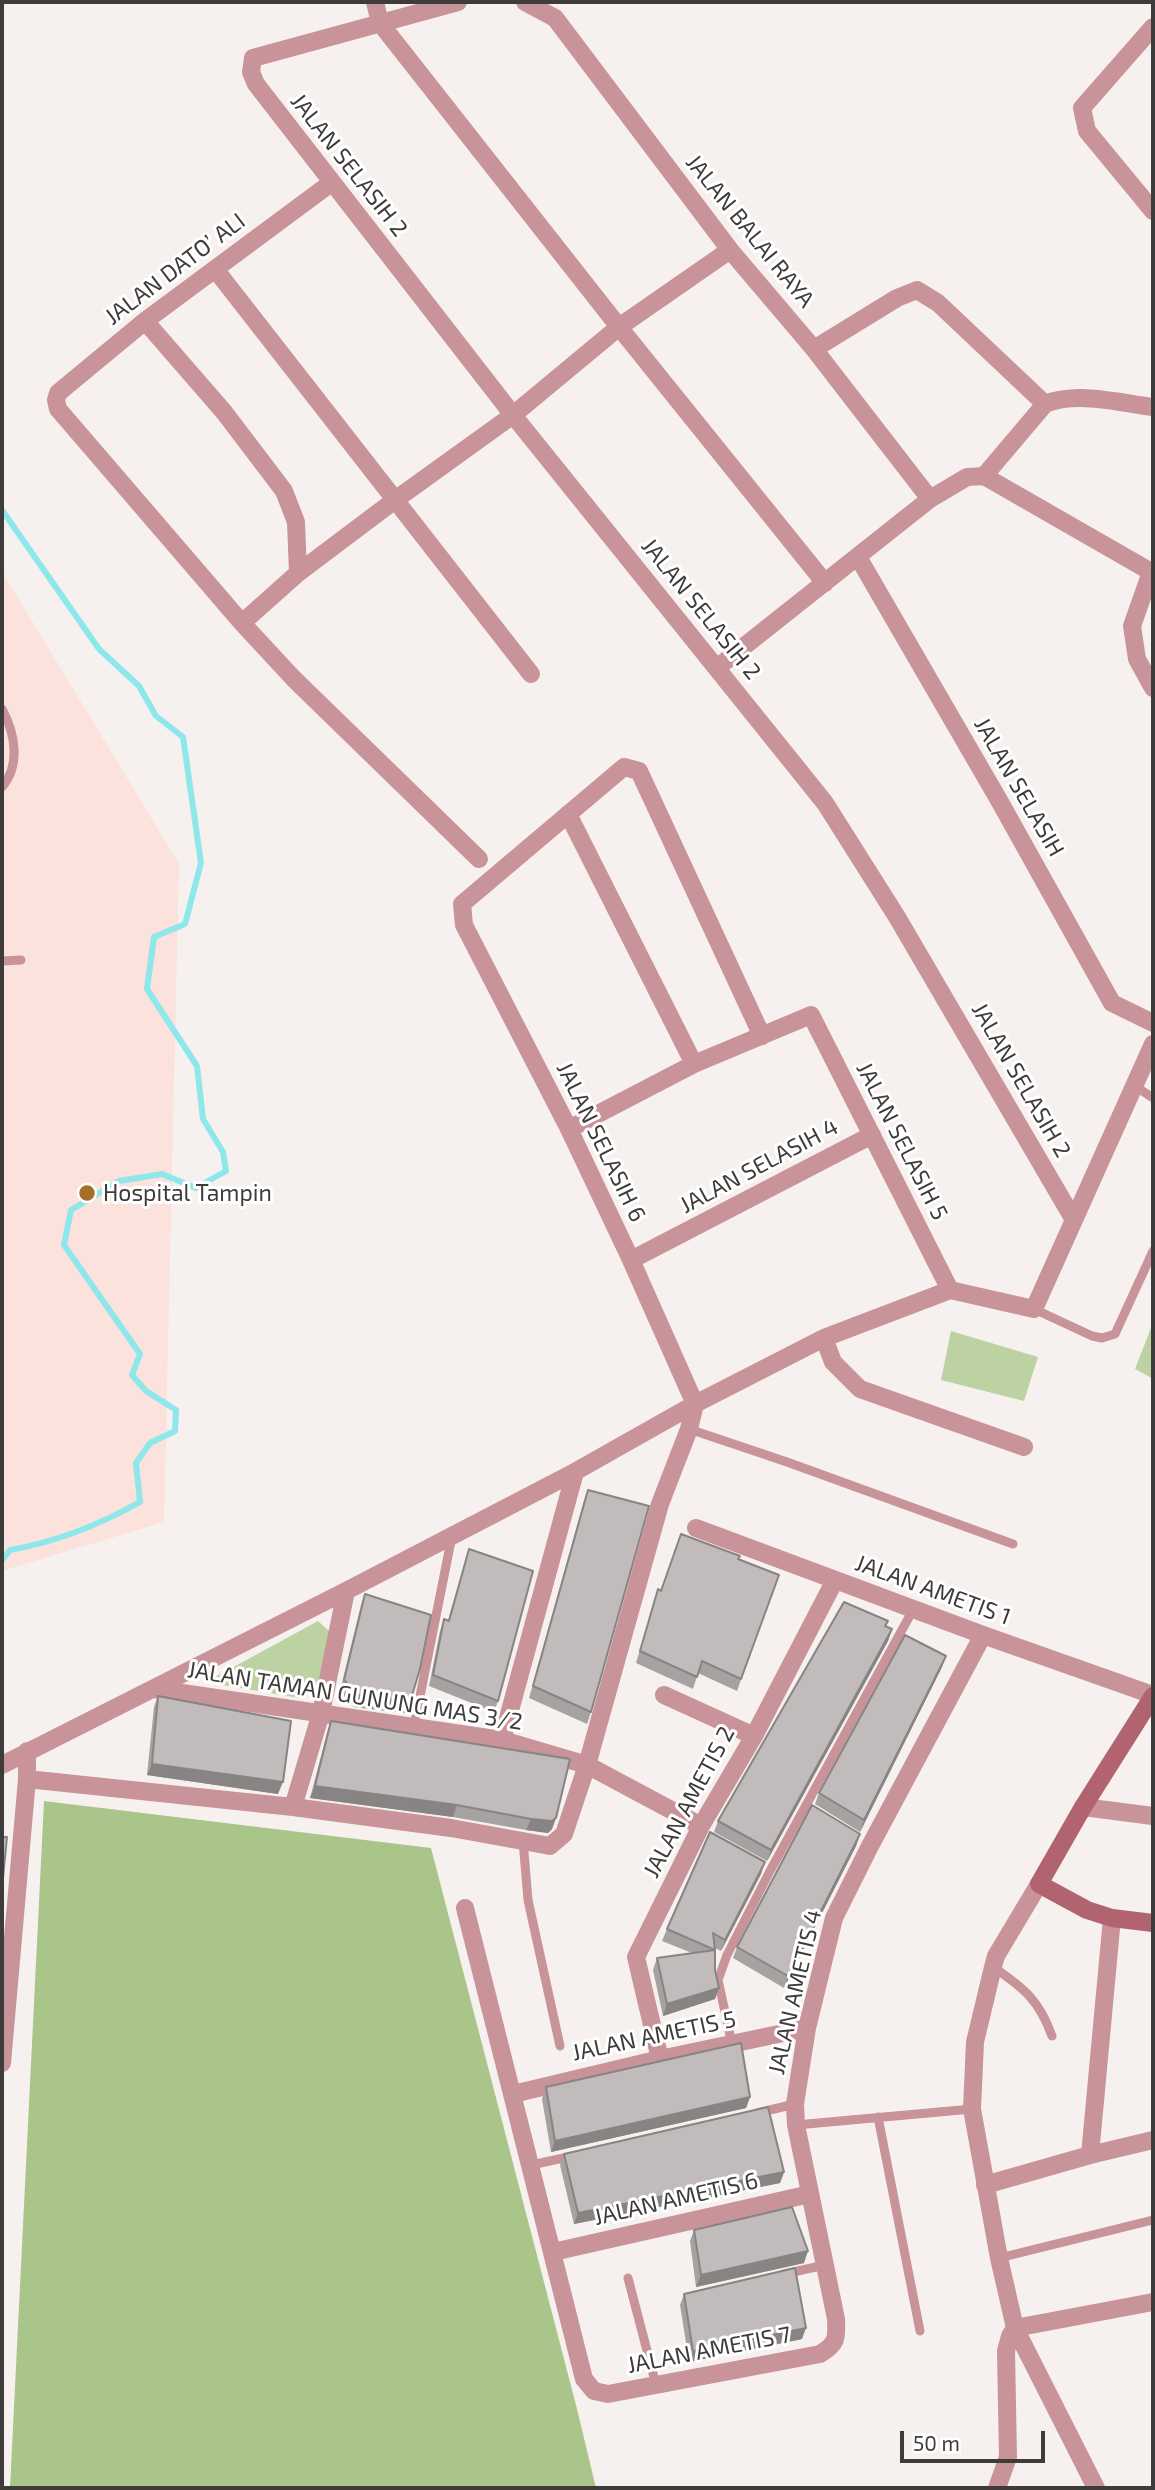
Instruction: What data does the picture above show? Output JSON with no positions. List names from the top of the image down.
{
  "streets": {
    "street": [
      "JALAN SELASIH 2",
      "JALAN BALAI RAYA",
      "JALAN DATO’ ALI",
      "JALAN SELASIH",
      "JALAN SELASIH 5",
      "JALAN SELASIH 6",
      "JALAN SELASIH 4",
      "JALAN AMETIS 1",
      "JALAN TAMAN GUNUNG MAS 3/2",
      "JALAN AMETIS 2",
      "JALAN AMETIS 4",
      "JALAN AMETIS 5",
      "JALAN AMETIS 6",
      "JALAN AMETIS 7"
    ]
  },
  "crossings": [
    ["JALAN SELASIH 2", "JALAN DATO’ ALI"],
    ["JALAN SELASIH 5", "JALAN SELASIH 4"],
    ["JALAN SELASIH 6", "JALAN SELASIH 4"],
    ["JALAN AMETIS 1", "JALAN AMETIS 2"],
    ["JALAN AMETIS 1", "JALAN AMETIS 4"],
    ["JALAN TAMAN GUNUNG MAS 3/2", "JALAN AMETIS 2"],
    ["JALAN AMETIS 2", "JALAN AMETIS 5"],
    ["JALAN AMETIS 4", "JALAN AMETIS 5"],
    ["JALAN AMETIS 4", "JALAN AMETIS 6"],
    ["JALAN AMETIS 4", "JALAN AMETIS 7"],
    ["JALAN AMETIS 6", "JALAN AMETIS 7"]
  ],
  "places": ["Hospital Tampin"],
  "scale_bar": "50 m"
}
